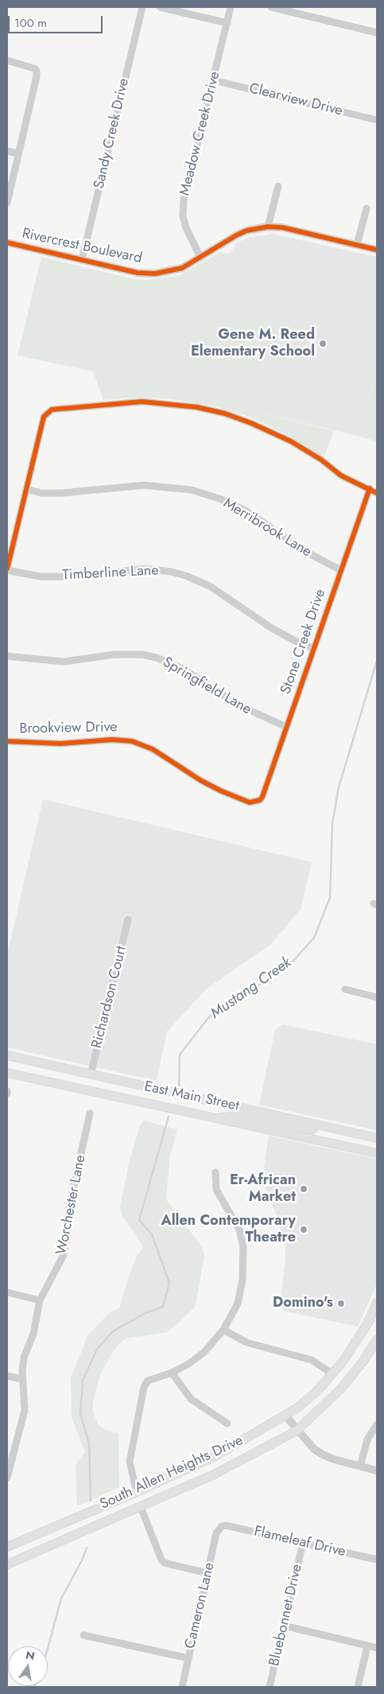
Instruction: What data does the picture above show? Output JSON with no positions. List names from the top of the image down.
{
  "streets": {
    "main road": ["East Main Street", "South Allen Heights Drive"],
    "street": [
      "Clearview Drive",
      "Sandy Creek Drive",
      "Meadow Creek Drive",
      "Rivercrest Boulevard",
      "Merribrook Lane",
      "Timberline Lane",
      "Stone Creek Drive",
      "Springfield Lane",
      "Brookview Drive",
      "Richardson Court",
      "Worchester Lane",
      "Flameleaf Drive",
      "Cameron Lane",
      "Bluebonnet Drive"
    ]
  },
  "crossings": [
    ["Clearview Drive", "Meadow Creek Drive"],
    ["Sandy Creek Drive", "Rivercrest Boulevard"],
    ["Meadow Creek Drive", "Rivercrest Boulevard"],
    ["Merribrook Lane", "Stone Creek Drive"],
    ["Timberline Lane", "Stone Creek Drive"],
    ["Stone Creek Drive", "Springfield Lane"],
    ["Stone Creek Drive", "Brookview Drive"],
    ["Richardson Court", "East Main Street"],
    ["Flameleaf Drive", "Cameron Lane"],
    ["Flameleaf Drive", "Bluebonnet Drive"]
  ],
  "water": ["Mustang Creek"],
  "places": [
    "Gene M. Reed Elementary School",
    "Er-African Market",
    "Allen Contemporary Theatre",
    "Domino's"
  ],
  "scale_bar": "100 m",
  "north": "top"
}
